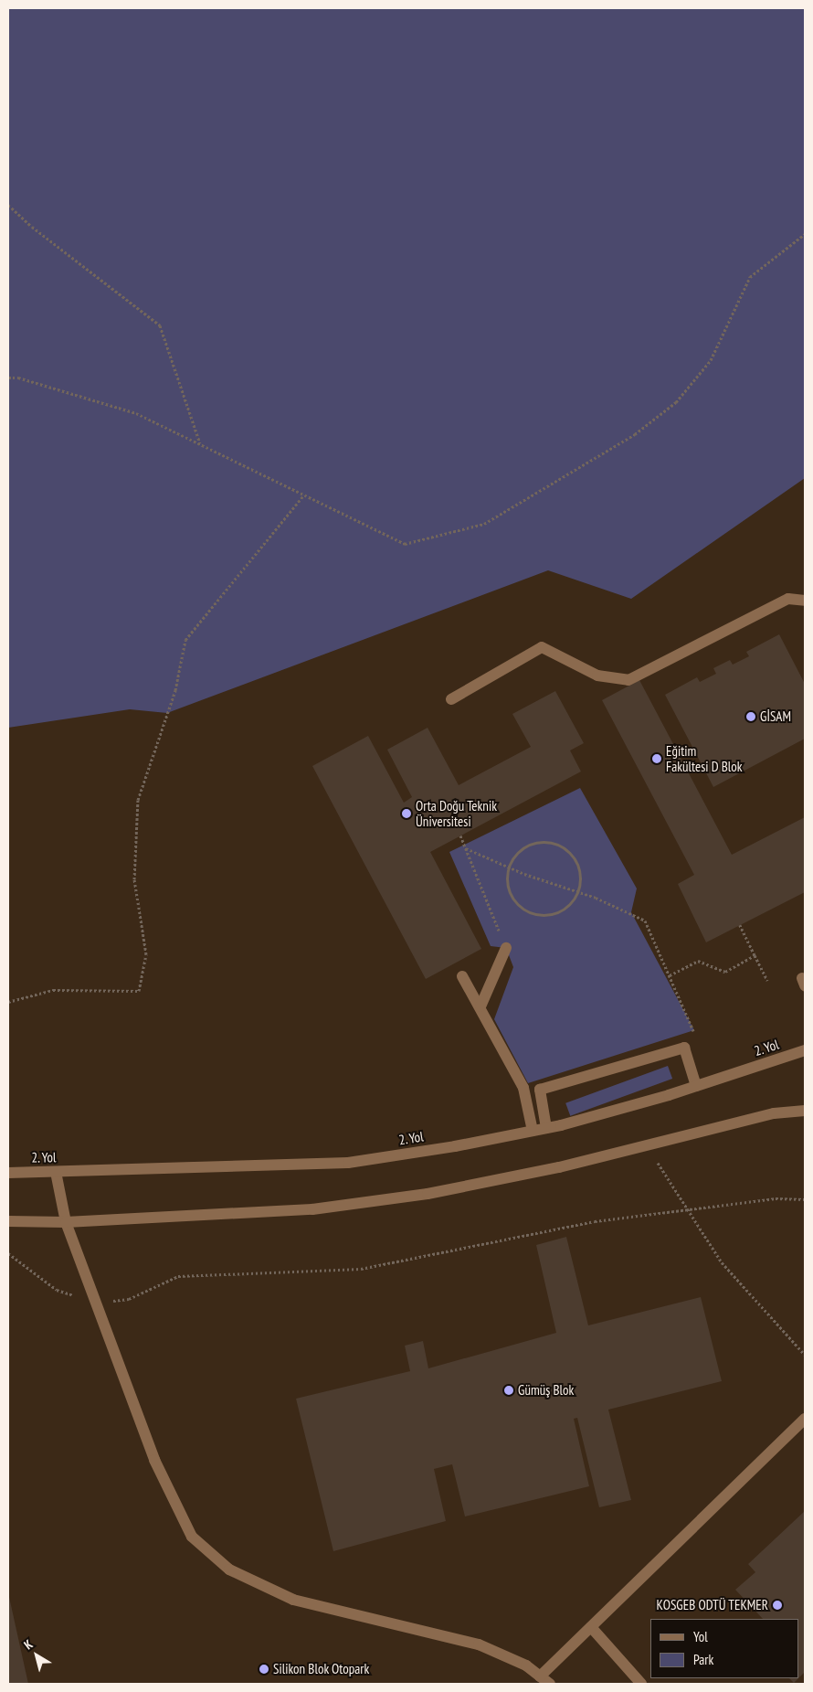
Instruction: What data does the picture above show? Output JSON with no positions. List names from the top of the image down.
{
  "streets": {
    "street": ["2. Yol"]
  },
  "places": [
    "GİSAM",
    "Eğitim Fakültesi D Blok",
    "Orta Doğu Teknik Üniversitesi",
    "Gümüş Blok",
    "KOSGEB ODTÜ TEKMER",
    "Silikon Blok Otopark"
  ],
  "legend": ["Yol", "Park"],
  "north": "top left"
}
